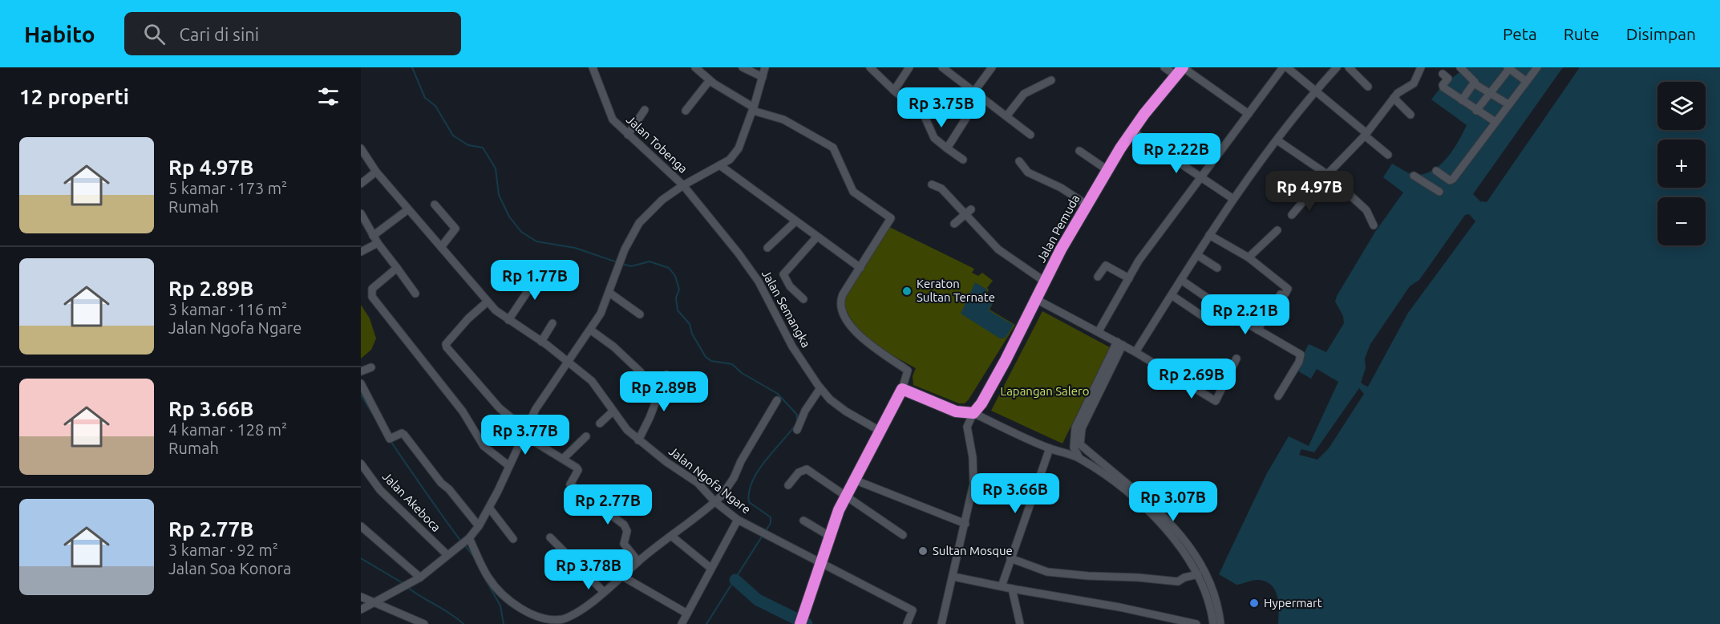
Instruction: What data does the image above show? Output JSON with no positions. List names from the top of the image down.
{
  "streets": {
    "highway": ["Jalan Pemuda"],
    "street": [
      "Jalan Tobenga",
      "Jalan Semangka",
      "Jalan Ngofa Ngare",
      "Jalan Akeboca"
    ]
  },
  "crossings": [
    ["Jalan Tobenga", "Jalan Semangka"]
  ],
  "parks": ["Lapangan Salero"],
  "places": ["Keraton Sultan Ternate", "Sultan Mosque", "Hypermart"],
  "page": {
    "header": "Habito",
    "search": "Cari di sini",
    "nav": ["Peta", "Rute", "Disimpan"],
    "heading": "12 properti",
    "map_buttons": ["+", "−"],
    "price": [
      "Rp 3.75B",
      "Rp 2.22B",
      "Rp 4.97B",
      "Rp 1.77B",
      "Rp 2.21B",
      "Rp 2.69B",
      "Rp 2.89B",
      "Rp 3.77B",
      "Rp 3.66B",
      "Rp 3.07B",
      "Rp 2.77B",
      "Rp 3.78B"
    ],
    "list": [
      {
        "name": "Rp 4.97B",
        "note": "5 kamar · 173 m² · Rumah"
      },
      {
        "name": "Rp 2.89B",
        "note": "3 kamar · 116 m² · Jalan Ngofa Ngare"
      },
      {
        "name": "Rp 3.66B",
        "note": "4 kamar · 128 m² · Rumah"
      },
      {
        "name": "Rp 2.77B",
        "note": "3 kamar · 92 m² · Jalan Soa Konora"
      }
    ]
  }
}
